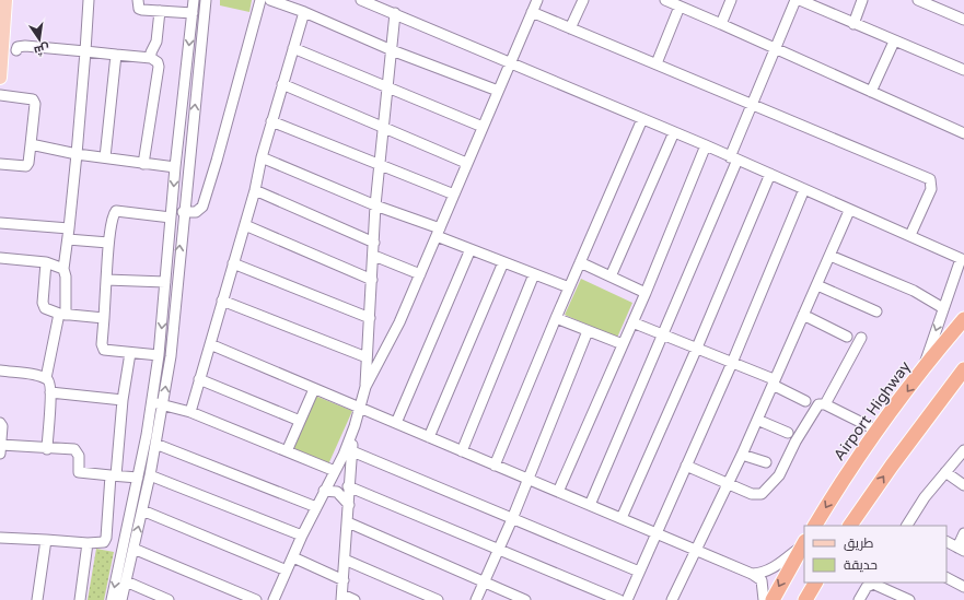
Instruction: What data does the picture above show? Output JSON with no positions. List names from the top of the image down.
{
  "streets": {
    "highway": ["Airport Highway"]
  },
  "legend": ["طريق", "حديقة"],
  "north": "bottom"
}
